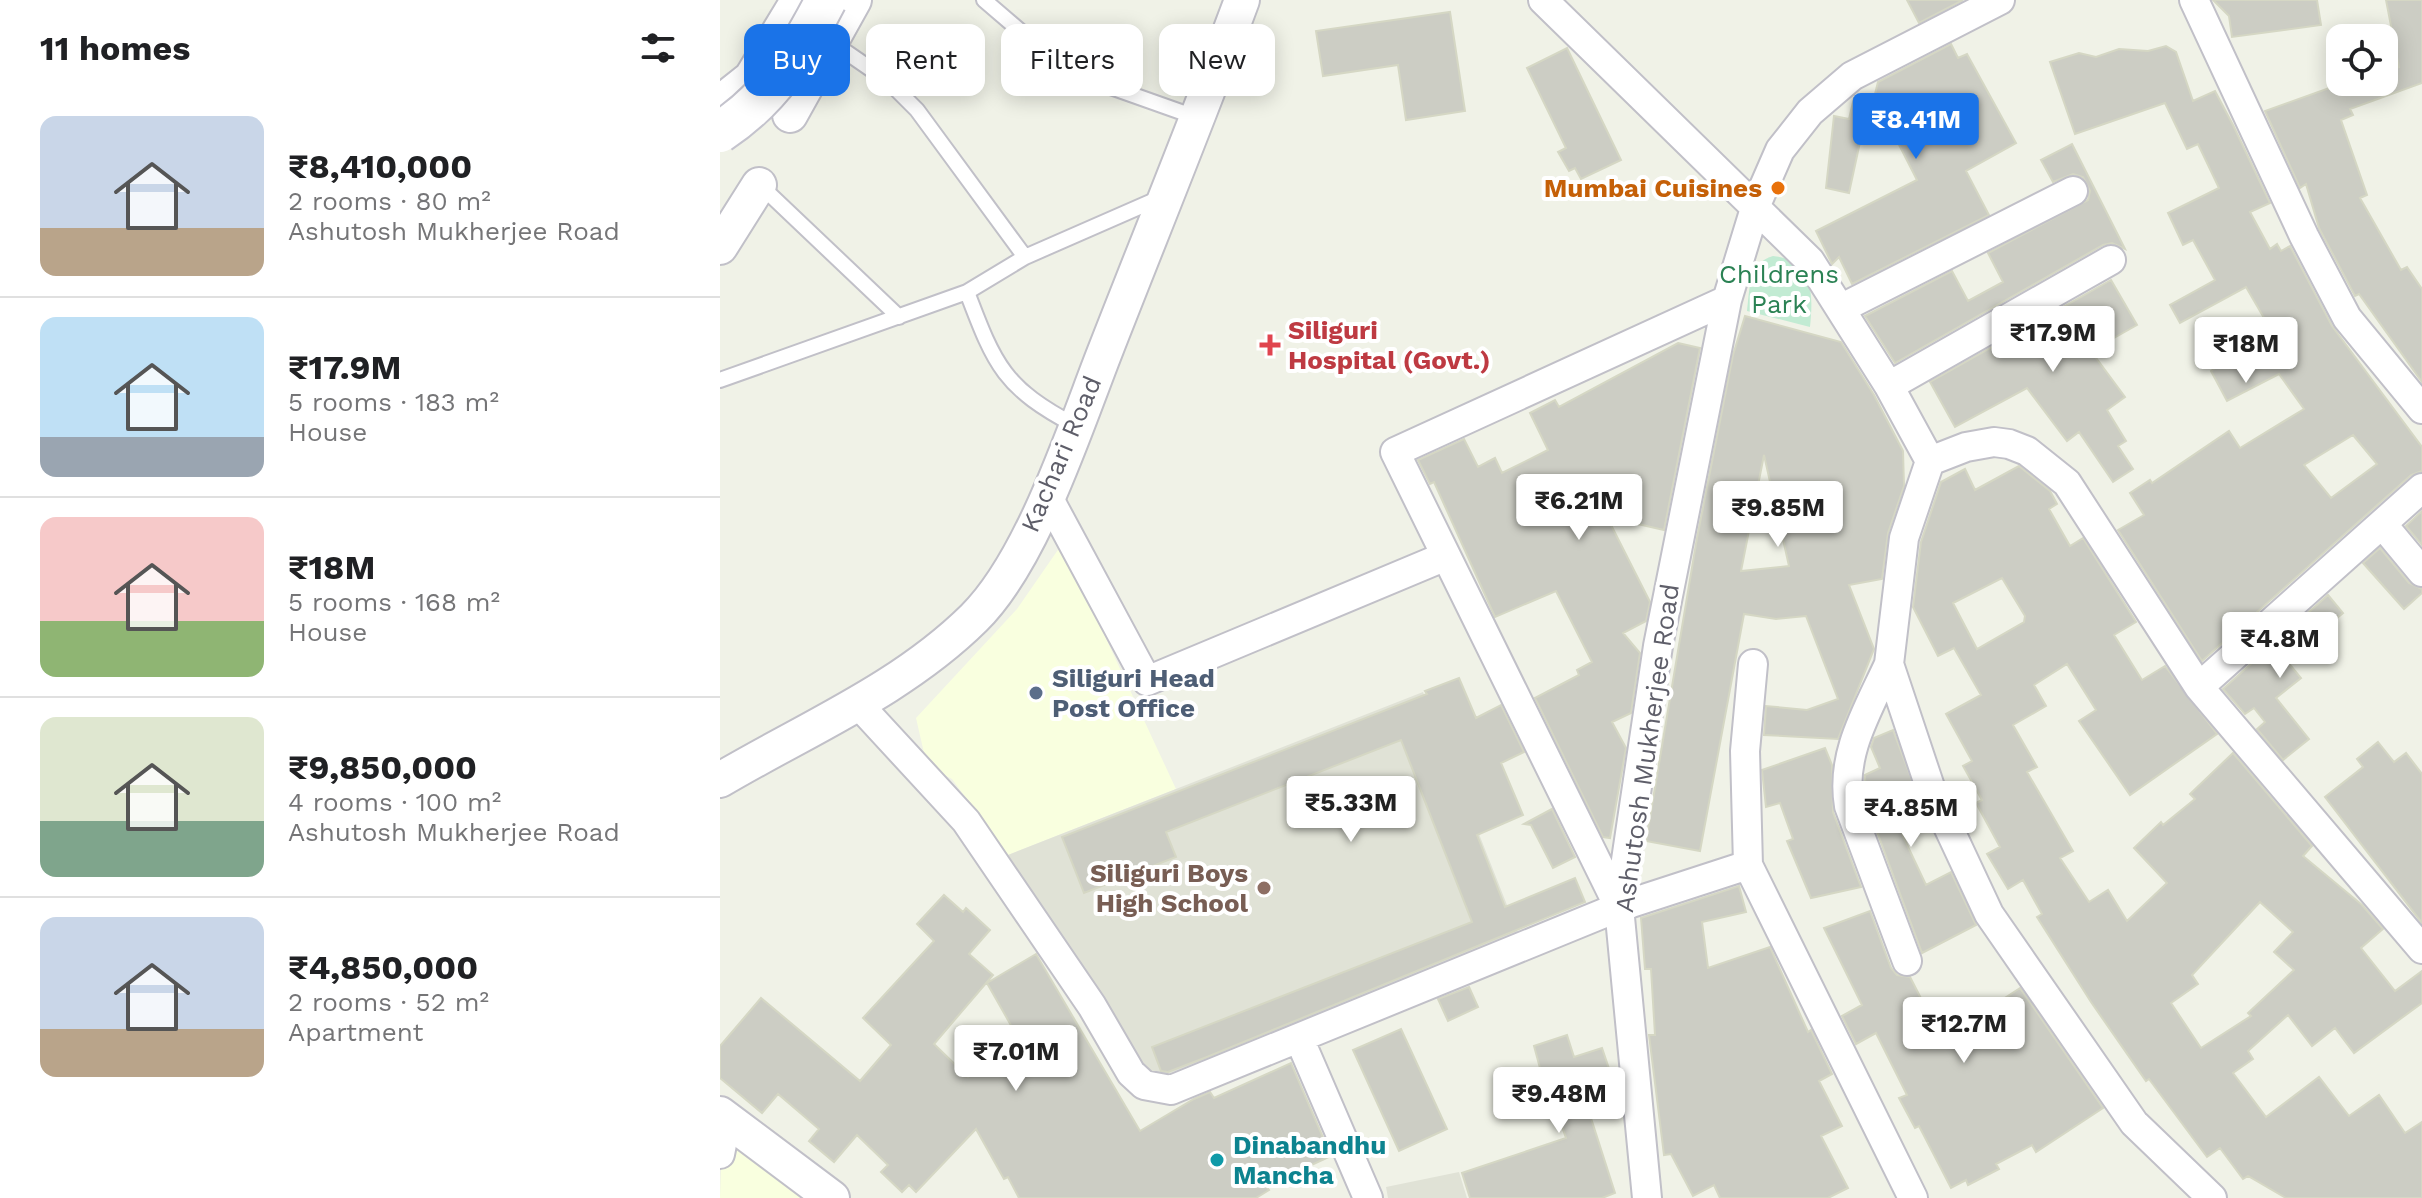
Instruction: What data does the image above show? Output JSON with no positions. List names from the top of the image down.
{
  "streets": {
    "street": ["Kachari Road", "Ashutosh Mukherjee Road"]
  },
  "parks": ["Childrens Park"],
  "places": {
    "other": [
      "Mumbai Cuisines",
      "Siliguri Head Post Office",
      "Siliguri Boys High School",
      "Dinabandhu Mancha"
    ],
    "health": ["Siliguri Hospital (Govt.)"]
  },
  "page": {
    "heading": "11 homes",
    "chip": [
      "Buy",
      "Rent",
      "Filters",
      "New"
    ],
    "price": [
      "₹8.41M",
      "₹17.9M",
      "₹18M",
      "₹6.21M",
      "₹9.85M",
      "₹4.8M",
      "₹5.33M",
      "₹4.85M",
      "₹12.7M",
      "₹7.01M",
      "₹9.48M"
    ],
    "list": [
      {
        "name": "₹8,410,000",
        "note": "2 rooms · 80 m² · Ashutosh Mukherjee Road"
      },
      {
        "name": "₹17.9M",
        "note": "5 rooms · 183 m² · House"
      },
      {
        "name": "₹18M",
        "note": "5 rooms · 168 m² · House"
      },
      {
        "name": "₹9,850,000",
        "note": "4 rooms · 100 m² · Ashutosh Mukherjee Road"
      },
      {
        "name": "₹4,850,000",
        "note": "2 rooms · 52 m² · Apartment"
      }
    ]
  }
}
